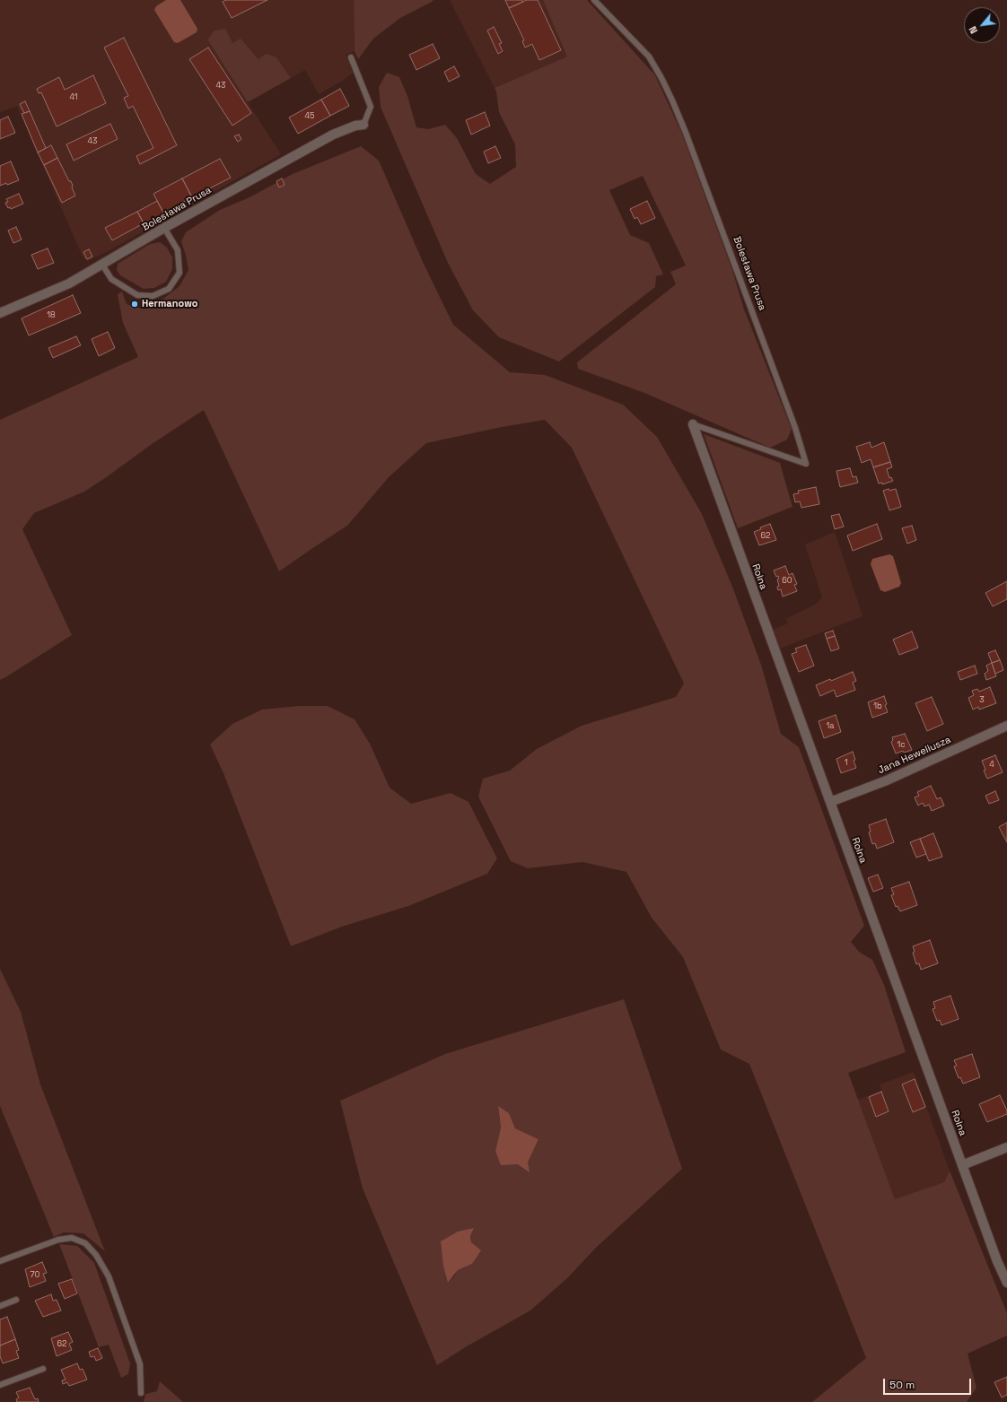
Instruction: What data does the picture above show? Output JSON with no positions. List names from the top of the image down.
{
  "streets": {
    "street": ["Bolesława Prusa", "Rolna", "Jana Heweliusza"]
  },
  "crossings": [
    ["Bolesława Prusa", "Rolna"],
    ["Rolna", "Jana Heweliusza"]
  ],
  "places": ["Hermanowo"],
  "house_numbers": [
    "43",
    "41",
    "45",
    "43",
    "18",
    "62",
    "60",
    "3",
    "1b",
    "1a",
    "1c",
    "1",
    "4",
    "70",
    "62"
  ],
  "scale_bar": "50 m",
  "north": "bottom left"
}
